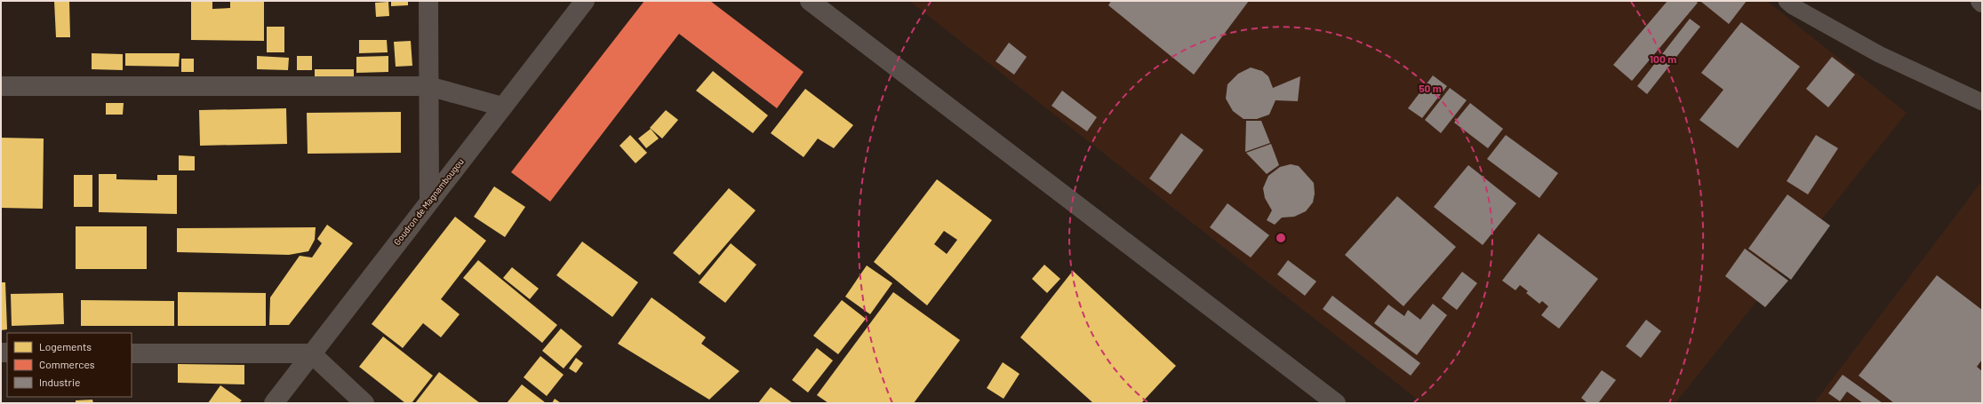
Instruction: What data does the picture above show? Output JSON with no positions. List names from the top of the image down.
{
  "streets": {
    "street": ["Goudron de Magnambougou"]
  },
  "legend": ["Logements", "Commerces", "Industrie"],
  "rings": ["100 m", "50 m"]
}
